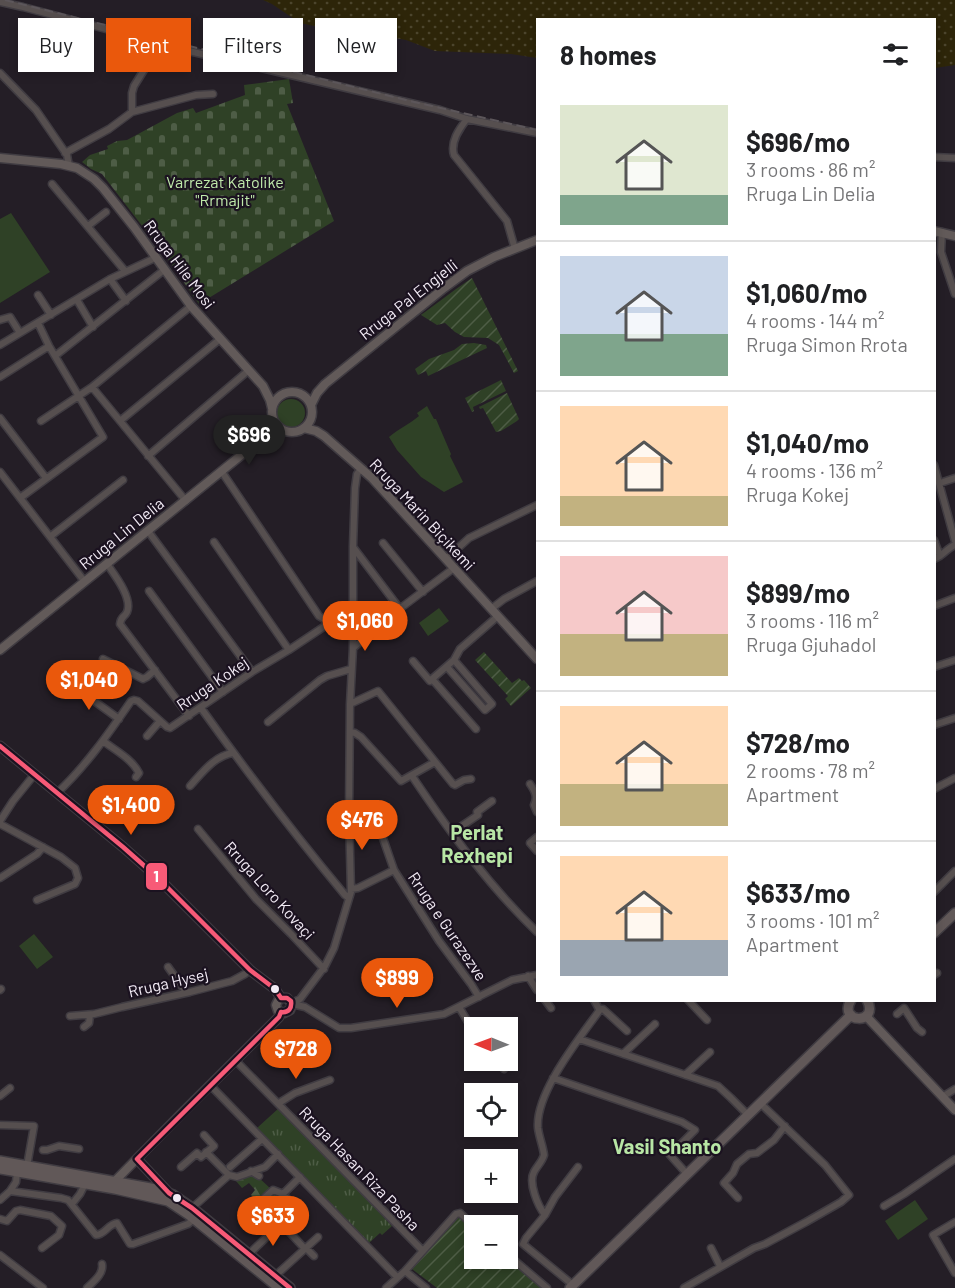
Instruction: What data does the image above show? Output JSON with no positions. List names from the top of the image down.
{
  "streets": {
    "main road": [
      "Rruga Hile Mosi",
      "Rruga Pal Engjelli",
      "Rruga Marin Biçikemi",
      "Rruga Lin Delia"
    ],
    "street": [
      "Rruga Kokej",
      "Rruga Loro Kovaçi",
      "Rruga e Gurazezve",
      "Rruga Hysej",
      "Rruga Hasan Riza Pasha"
    ]
  },
  "crossings": [
    ["Rruga Hile Mosi", "Rruga Pal Engjelli"],
    ["Rruga Hile Mosi", "Rruga Marin Biçikemi"],
    ["Rruga Hile Mosi", "Rruga Lin Delia"],
    ["Rruga Pal Engjelli", "Rruga Marin Biçikemi"],
    ["Rruga Pal Engjelli", "Rruga Lin Delia"],
    ["Rruga Marin Biçikemi", "Rruga Lin Delia"]
  ],
  "districts": ["Perlat Rexhepi", "Vasil Shanto"],
  "parks": ["Varrezat Katolike \"Rrmajit\""],
  "lines": ["transit line 1"],
  "north": "left",
  "page": {
    "chip": [
      "Buy",
      "Rent",
      "Filters",
      "New"
    ],
    "heading": "8 homes",
    "list": [
      {
        "name": "$696/mo",
        "note": "3 rooms · 86 m² · Rruga Lin Delia"
      },
      {
        "name": "$1,060/mo",
        "note": "4 rooms · 144 m² · Rruga Simon Rrota"
      },
      {
        "name": "$1,040/mo",
        "note": "4 rooms · 136 m² · Rruga Kokej"
      },
      {
        "name": "$899/mo",
        "note": "3 rooms · 116 m² · Rruga Gjuhadol"
      },
      {
        "name": "$728/mo",
        "note": "2 rooms · 78 m² · Apartment"
      },
      {
        "name": "$633/mo",
        "note": "3 rooms · 101 m² · Apartment"
      }
    ],
    "price": [
      "$696",
      "$1,060",
      "$1,040",
      "$1,400",
      "$476",
      "$899",
      "$728",
      "$633"
    ],
    "map_buttons": ["+", "−"]
  }
}
